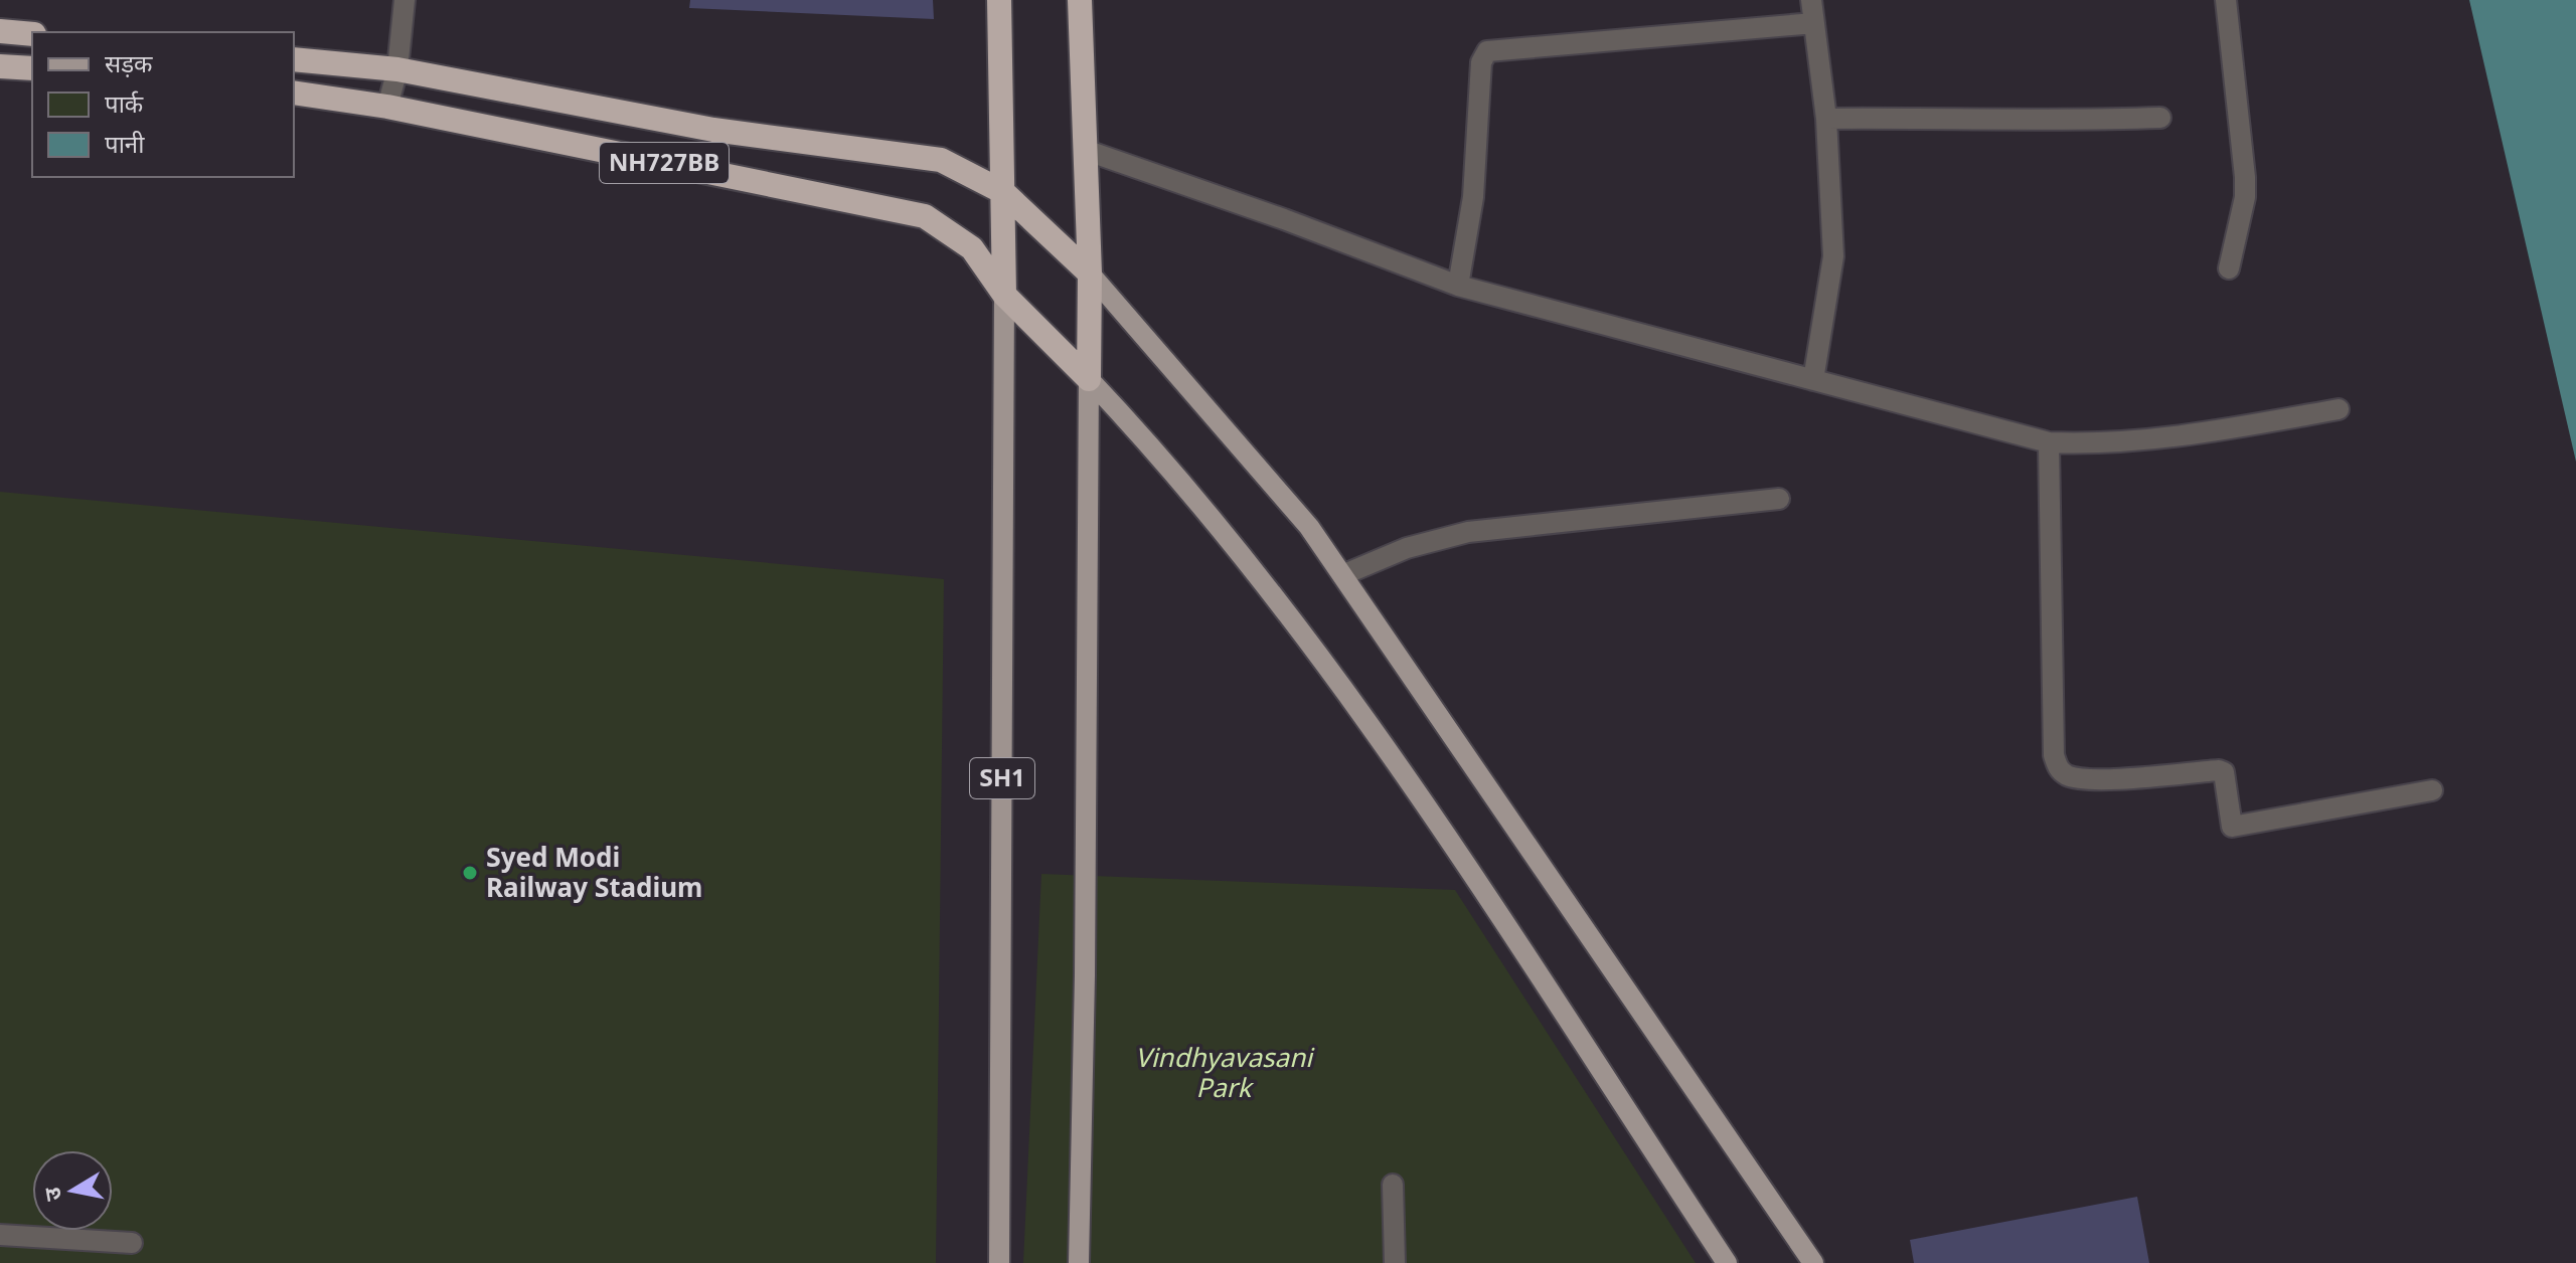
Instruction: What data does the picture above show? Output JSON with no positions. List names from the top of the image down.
{
  "streets": {
    "highway": ["NH727BB"],
    "main road": ["SH1"]
  },
  "crossings": [
    ["NH727BB", "SH1"]
  ],
  "parks": ["Vindhyavasani Park"],
  "places": ["Syed Modi Railway Stadium"],
  "legend": ["सड़क", "पार्क", "पानी"],
  "north": "left"
}
